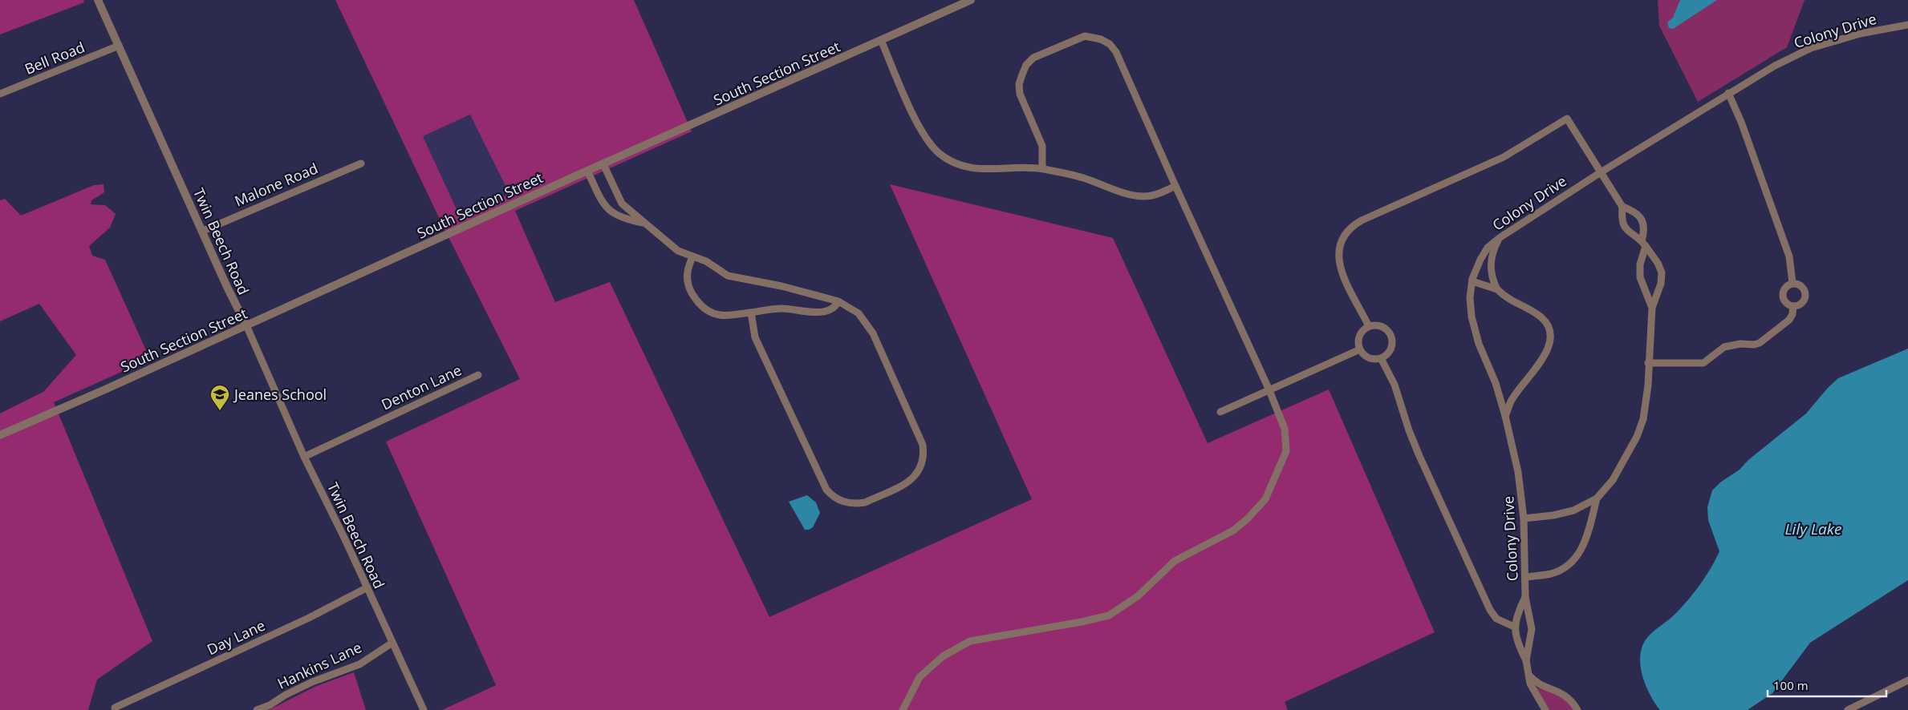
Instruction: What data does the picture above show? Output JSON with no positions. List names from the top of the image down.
{
  "streets": {
    "street": [
      "Colony Drive",
      "Bell Road",
      "South Section Street",
      "Malone Road",
      "Twin Beech Road",
      "Denton Lane",
      "Day Lane",
      "Hankins Lane"
    ]
  },
  "crossings": [
    ["Bell Road", "Twin Beech Road"],
    ["South Section Street", "Twin Beech Road"],
    ["Malone Road", "Twin Beech Road"],
    ["Twin Beech Road", "Denton Lane"],
    ["Twin Beech Road", "Day Lane"],
    ["Twin Beech Road", "Hankins Lane"]
  ],
  "water": ["Lily Lake"],
  "places": {
    "school or university": ["Jeanes School"]
  },
  "scale_bar": "100 m"
}
